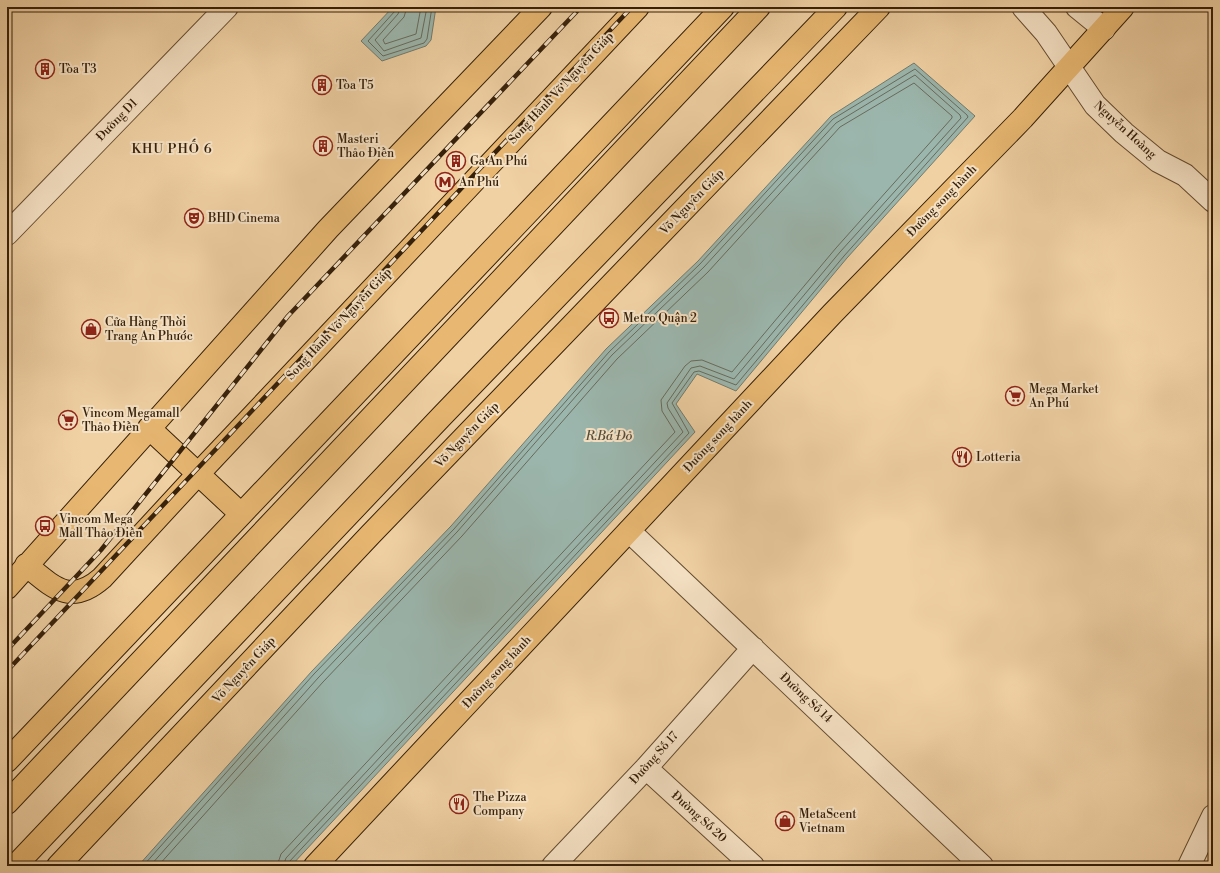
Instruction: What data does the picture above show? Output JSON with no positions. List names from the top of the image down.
{
  "streets": {
    "main road": ["Song Hành Võ Nguyên Giáp", "Đường song hành", "Võ Nguyên Giáp"],
    "street": [
      "Đường D1",
      "Nguyễn Hoàng",
      "Đường Số 14",
      "Đường Số 17",
      "Đường Số 20"
    ]
  },
  "crossings": [
    ["Nguyễn Hoàng", "Đường song hành"],
    ["Đường song hành", "Đường Số 14"],
    ["Đường Số 14", "Đường Số 17"],
    ["Đường Số 17", "Đường Số 20"]
  ],
  "districts": ["KHU PHỐ 6"],
  "water": ["R.Bá Đỏ"],
  "places": {
    "building": [
      "Tòa T3",
      "Tòa T5",
      "Masteri Thảo Điền",
      "Ga An Phú"
    ],
    "metro station": ["An Phú"],
    "theatre": ["BHD Cinema"],
    "bus stop": ["Metro Quận 2", "Vincom Mega Mall Thảo Điền"],
    "shop": ["Cửa Hàng Thời Trang An Phước", "MetaScent Vietnam"],
    "supermarket": ["Mega Market An Phú", "Vincom Megamall Thảo Điền"],
    "restaurant": ["Lotteria", "The Pizza Company"]
  }
}
